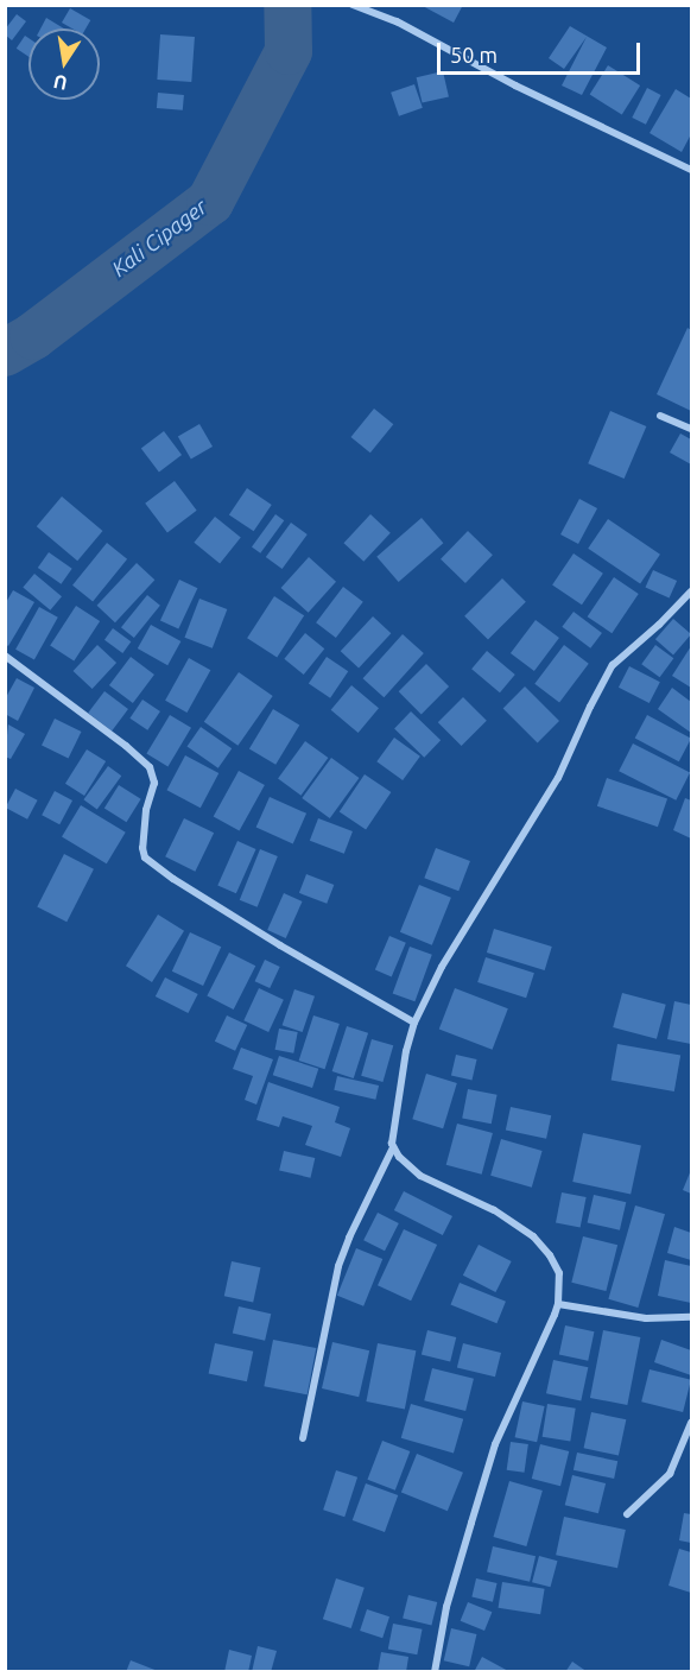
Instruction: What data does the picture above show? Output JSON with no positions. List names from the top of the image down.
{
  "water": ["Kali Cipager"],
  "scale_bar": "50 m",
  "north": "bottom"
}
